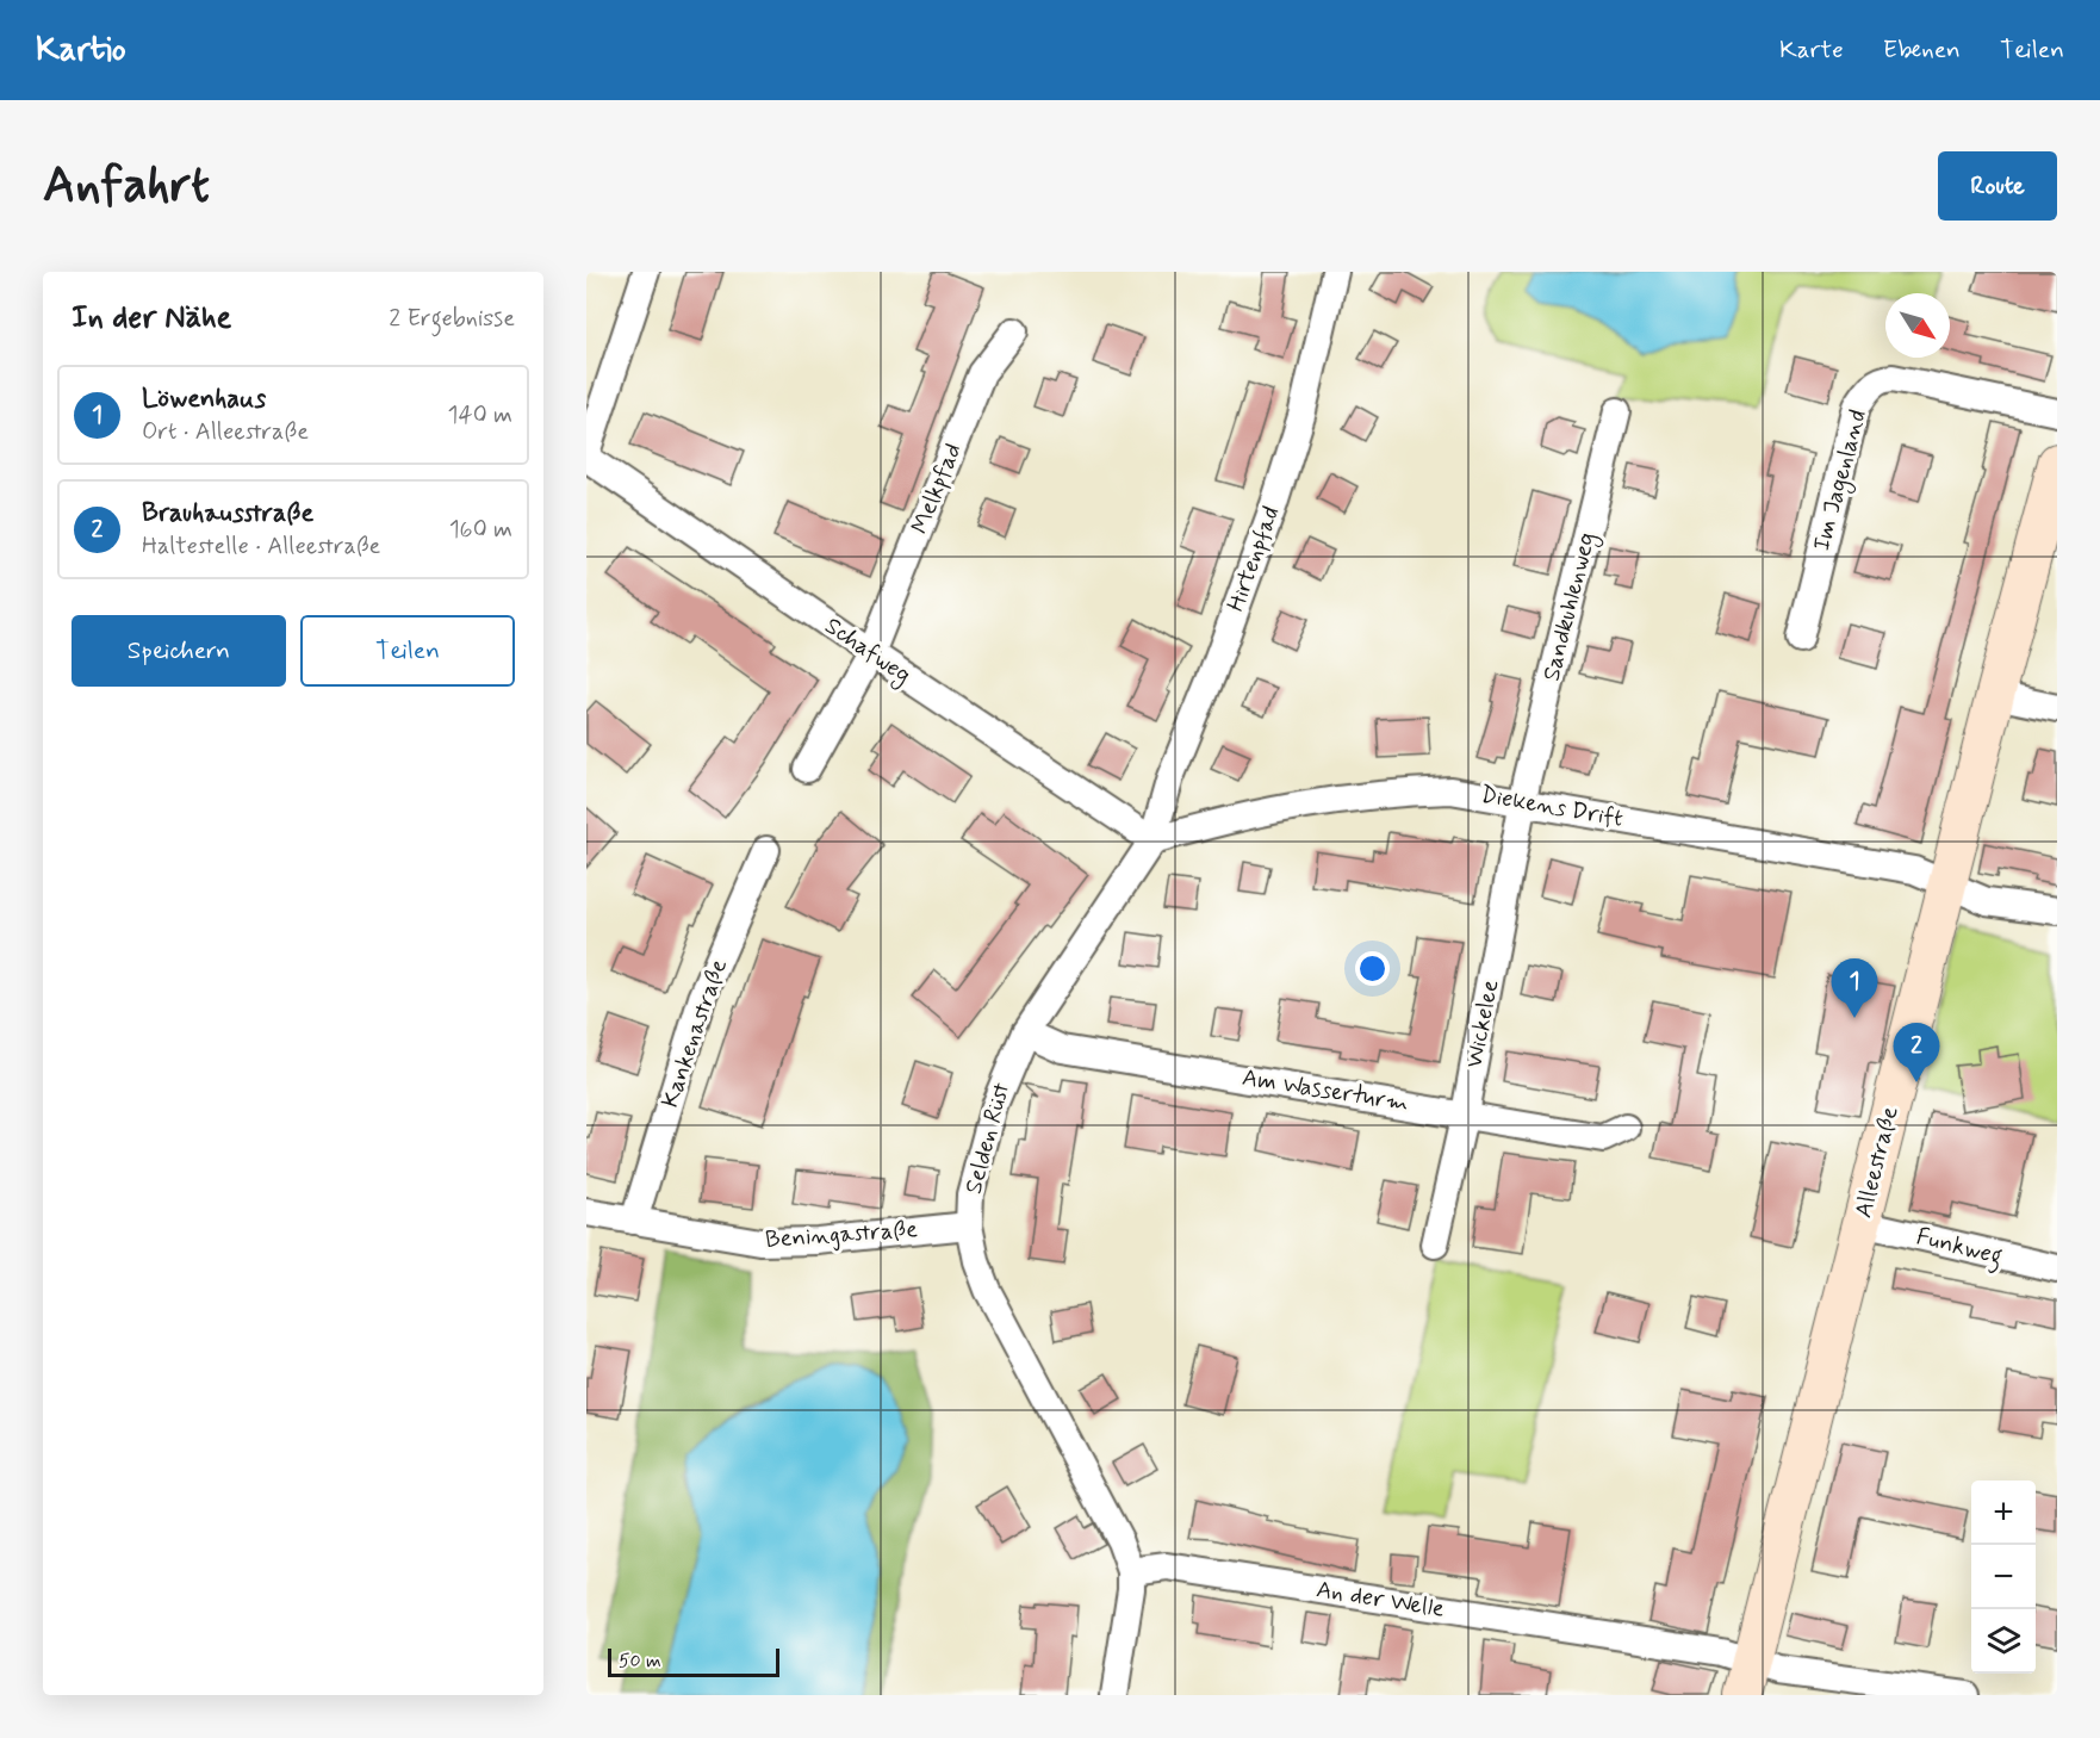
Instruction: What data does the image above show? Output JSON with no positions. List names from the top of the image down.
{
  "streets": {
    "main road": ["Alleestraße"],
    "street": [
      "Im Jagenland",
      "Melkpfad",
      "Hirtenpfad",
      "Sandkuhlenweg",
      "Schafweg",
      "Diekens Drift",
      "Wickelee",
      "Kankenastraße",
      "Am Wasserturm",
      "Selden Rüst",
      "Beningastraße",
      "Funkweg",
      "An der Welle"
    ]
  },
  "crossings": [
    ["Melkpfad", "Schafweg"],
    ["Hirtenpfad", "Schafweg"],
    ["Hirtenpfad", "Diekens Drift"],
    ["Hirtenpfad", "Selden Rüst"],
    ["Sandkuhlenweg", "Diekens Drift"],
    ["Sandkuhlenweg", "Wickelee"],
    ["Schafweg", "Diekens Drift"],
    ["Schafweg", "Selden Rüst"],
    ["Diekens Drift", "Wickelee"],
    ["Diekens Drift", "Selden Rüst"],
    ["Diekens Drift", "Alleestraße"],
    ["Wickelee", "Am Wasserturm"],
    ["Kankenastraße", "Beningastraße"],
    ["Am Wasserturm", "Selden Rüst"],
    ["Selden Rüst", "Beningastraße"],
    ["Selden Rüst", "An der Welle"],
    ["Alleestraße", "Funkweg"],
    ["Alleestraße", "An der Welle"]
  ],
  "scale_bar": "50 m",
  "north": "bottom right",
  "page": {
    "header": "Kartio",
    "nav": ["Karte", "Ebenen", "Teilen"],
    "buttons": [
      "Route",
      ["Speichern", "Teilen"]
    ],
    "title": "Anfahrt",
    "heading": ["In der Nähe", "2 Ergebnisse"],
    "list": [
      {
        "mark": "1",
        "name": "Löwenhaus",
        "note": "Ort · Alleestraße",
        "value": "140 m"
      },
      {
        "mark": "2",
        "name": "Brauhausstraße",
        "note": "Haltestelle · Alleestraße",
        "value": "160 m"
      }
    ],
    "pins": ["1", "2"],
    "map_buttons": ["+", "−"],
    "scale": "50 m"
  }
}
